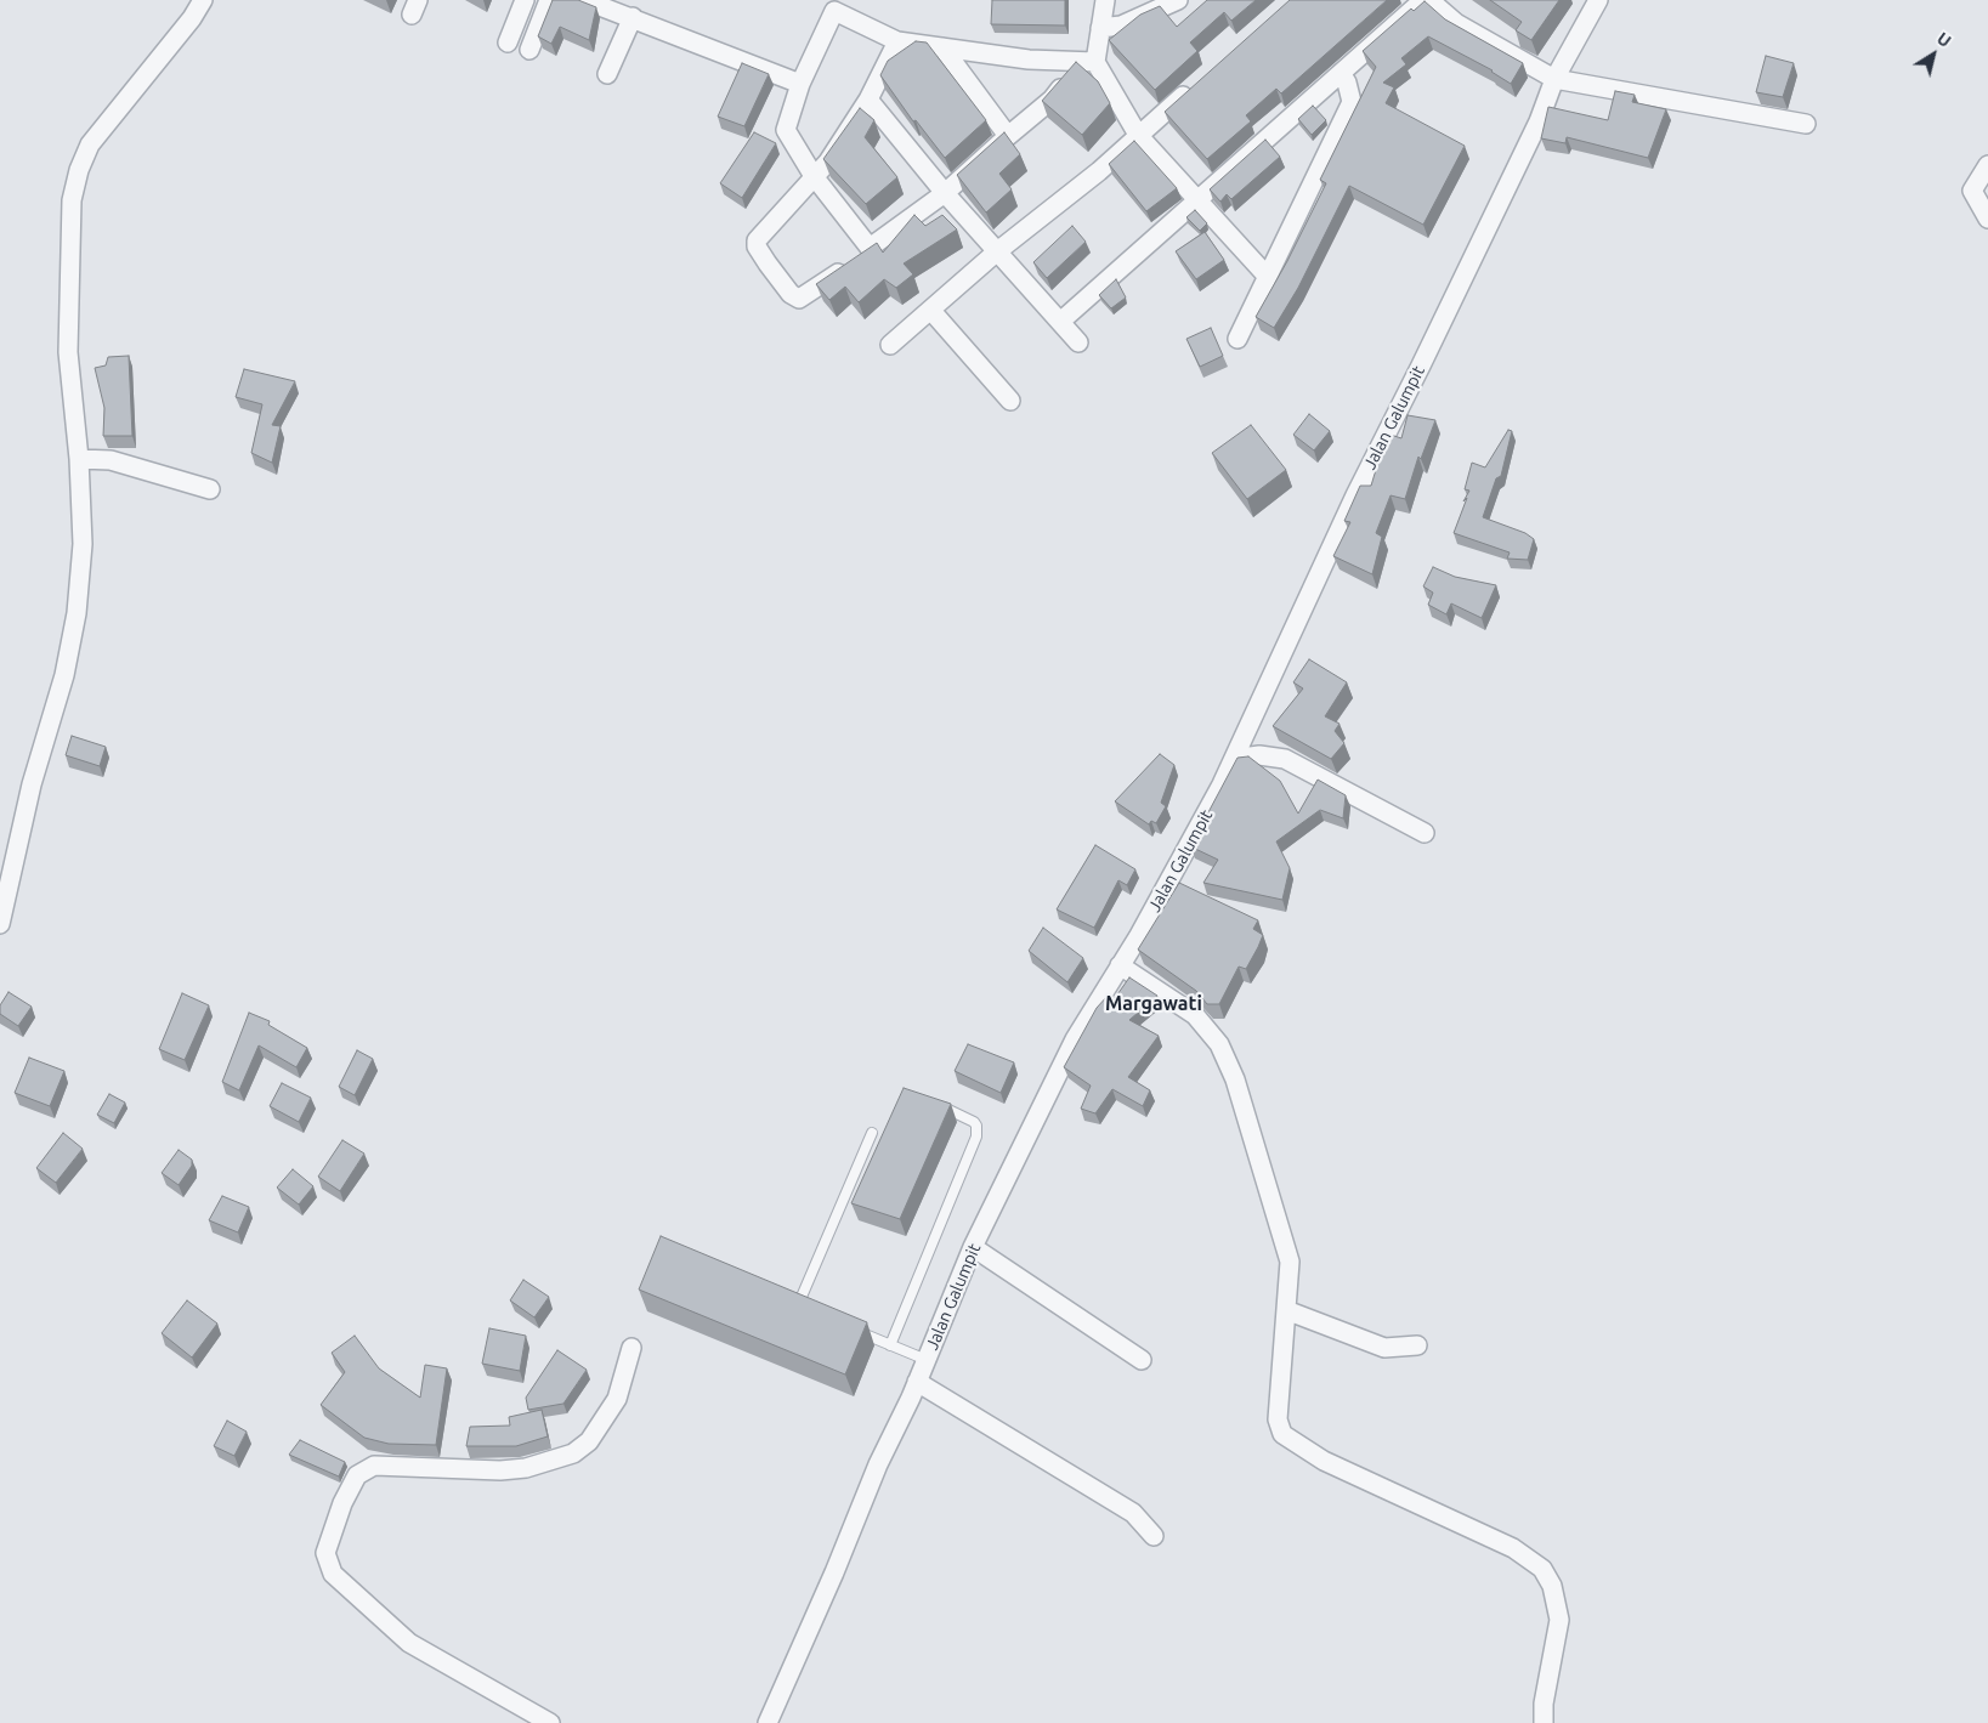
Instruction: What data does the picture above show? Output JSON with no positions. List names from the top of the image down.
{
  "streets": {
    "street": ["Jalan Galumpit"]
  },
  "districts": ["Margawati"],
  "north": "top right"
}
